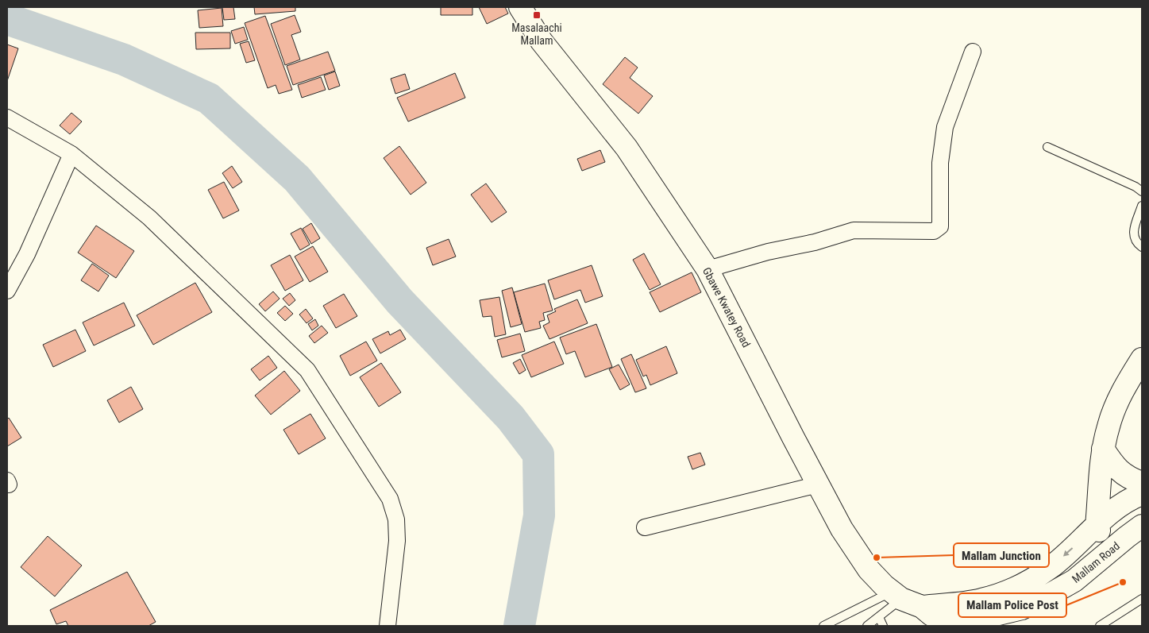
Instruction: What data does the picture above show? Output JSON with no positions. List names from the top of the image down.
{
  "streets": {
    "street": ["Gbawe Kwatey Road", "Mallam Road"]
  },
  "crossings": [
    ["Gbawe Kwatey Road", "Mallam Road"]
  ],
  "places": {
    "transit": ["Masalaachi Mallam"],
    "other": ["Mallam Junction", "Mallam Police Post"]
  }
}
